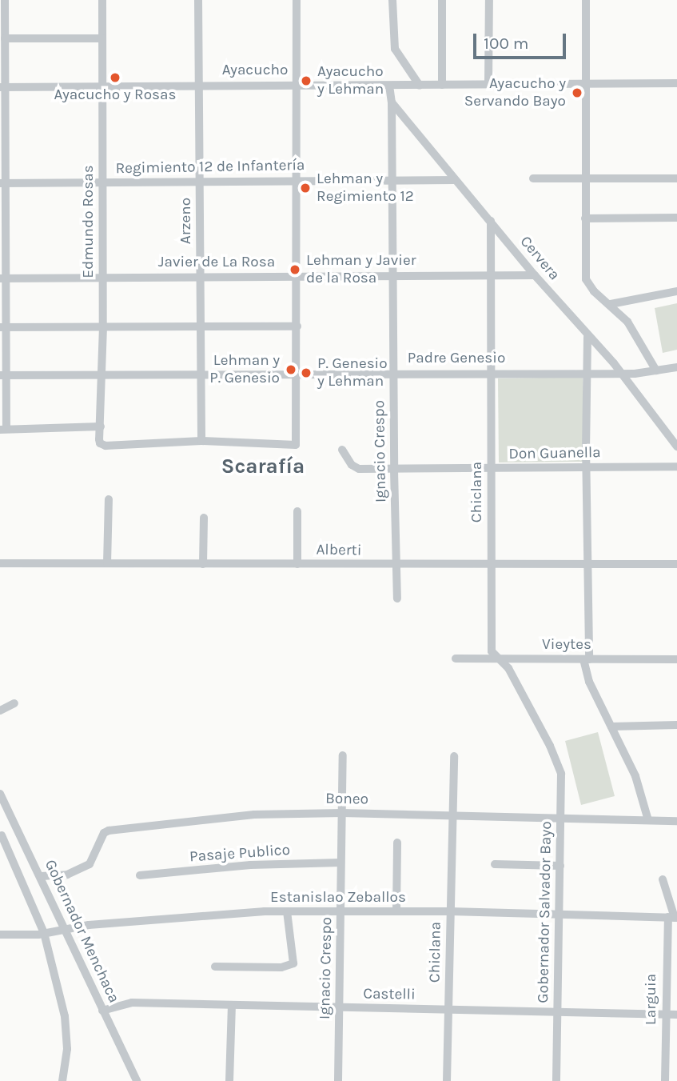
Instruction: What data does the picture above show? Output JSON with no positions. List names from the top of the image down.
{
  "streets": {
    "street": [
      "Ayacucho",
      "Regimiento 12 de Infantería",
      "Arzeno",
      "Edmundo Rosas",
      "Cervera",
      "Javier de La Rosa",
      "Padre Genesio",
      "Ignacio Crespo",
      "Don Guanella",
      "Chiclana",
      "Alberti",
      "Vieytes",
      "Boneo",
      "Pasaje Publico",
      "Estanislao Zeballos",
      "Gobernador Salvador Bayo",
      "Gobernador Menchaca",
      "Castelli",
      "Larguia"
    ]
  },
  "crossings": [
    ["Ayacucho", "Arzeno"],
    ["Ayacucho", "Edmundo Rosas"],
    ["Regimiento 12 de Infantería", "Arzeno"],
    ["Regimiento 12 de Infantería", "Edmundo Rosas"],
    ["Regimiento 12 de Infantería", "Cervera"],
    ["Regimiento 12 de Infantería", "Ignacio Crespo"],
    ["Arzeno", "Edmundo Rosas"],
    ["Arzeno", "Javier de La Rosa"],
    ["Arzeno", "Padre Genesio"],
    ["Edmundo Rosas", "Javier de La Rosa"],
    ["Edmundo Rosas", "Padre Genesio"],
    ["Cervera", "Javier de La Rosa"],
    ["Cervera", "Padre Genesio"],
    ["Cervera", "Ignacio Crespo"],
    ["Cervera", "Chiclana"],
    ["Javier de La Rosa", "Ignacio Crespo"],
    ["Javier de La Rosa", "Chiclana"],
    ["Padre Genesio", "Ignacio Crespo"],
    ["Padre Genesio", "Chiclana"],
    ["Ignacio Crespo", "Don Guanella"],
    ["Ignacio Crespo", "Alberti"],
    ["Ignacio Crespo", "Boneo"],
    ["Ignacio Crespo", "Pasaje Publico"],
    ["Ignacio Crespo", "Estanislao Zeballos"],
    ["Ignacio Crespo", "Castelli"],
    ["Don Guanella", "Chiclana"],
    ["Chiclana", "Alberti"],
    ["Chiclana", "Vieytes"],
    ["Chiclana", "Boneo"],
    ["Chiclana", "Estanislao Zeballos"],
    ["Chiclana", "Gobernador Salvador Bayo"],
    ["Chiclana", "Castelli"],
    ["Boneo", "Gobernador Salvador Bayo"],
    ["Boneo", "Gobernador Menchaca"],
    ["Estanislao Zeballos", "Gobernador Salvador Bayo"],
    ["Estanislao Zeballos", "Gobernador Menchaca"],
    ["Estanislao Zeballos", "Larguia"],
    ["Gobernador Salvador Bayo", "Castelli"],
    ["Gobernador Menchaca", "Castelli"],
    ["Castelli", "Larguia"]
  ],
  "districts": ["Scarafía"],
  "places": [
    "Ayacucho y Rosas",
    "Ayacucho y Lehman",
    "Ayacucho y Servando Bayo",
    "Lehman y Regimiento 12",
    "Lehman y Javier de la Rosa",
    "Lehman y P. Genesio",
    "P. Genesio y Lehman"
  ],
  "scale_bar": "100 m"
}
